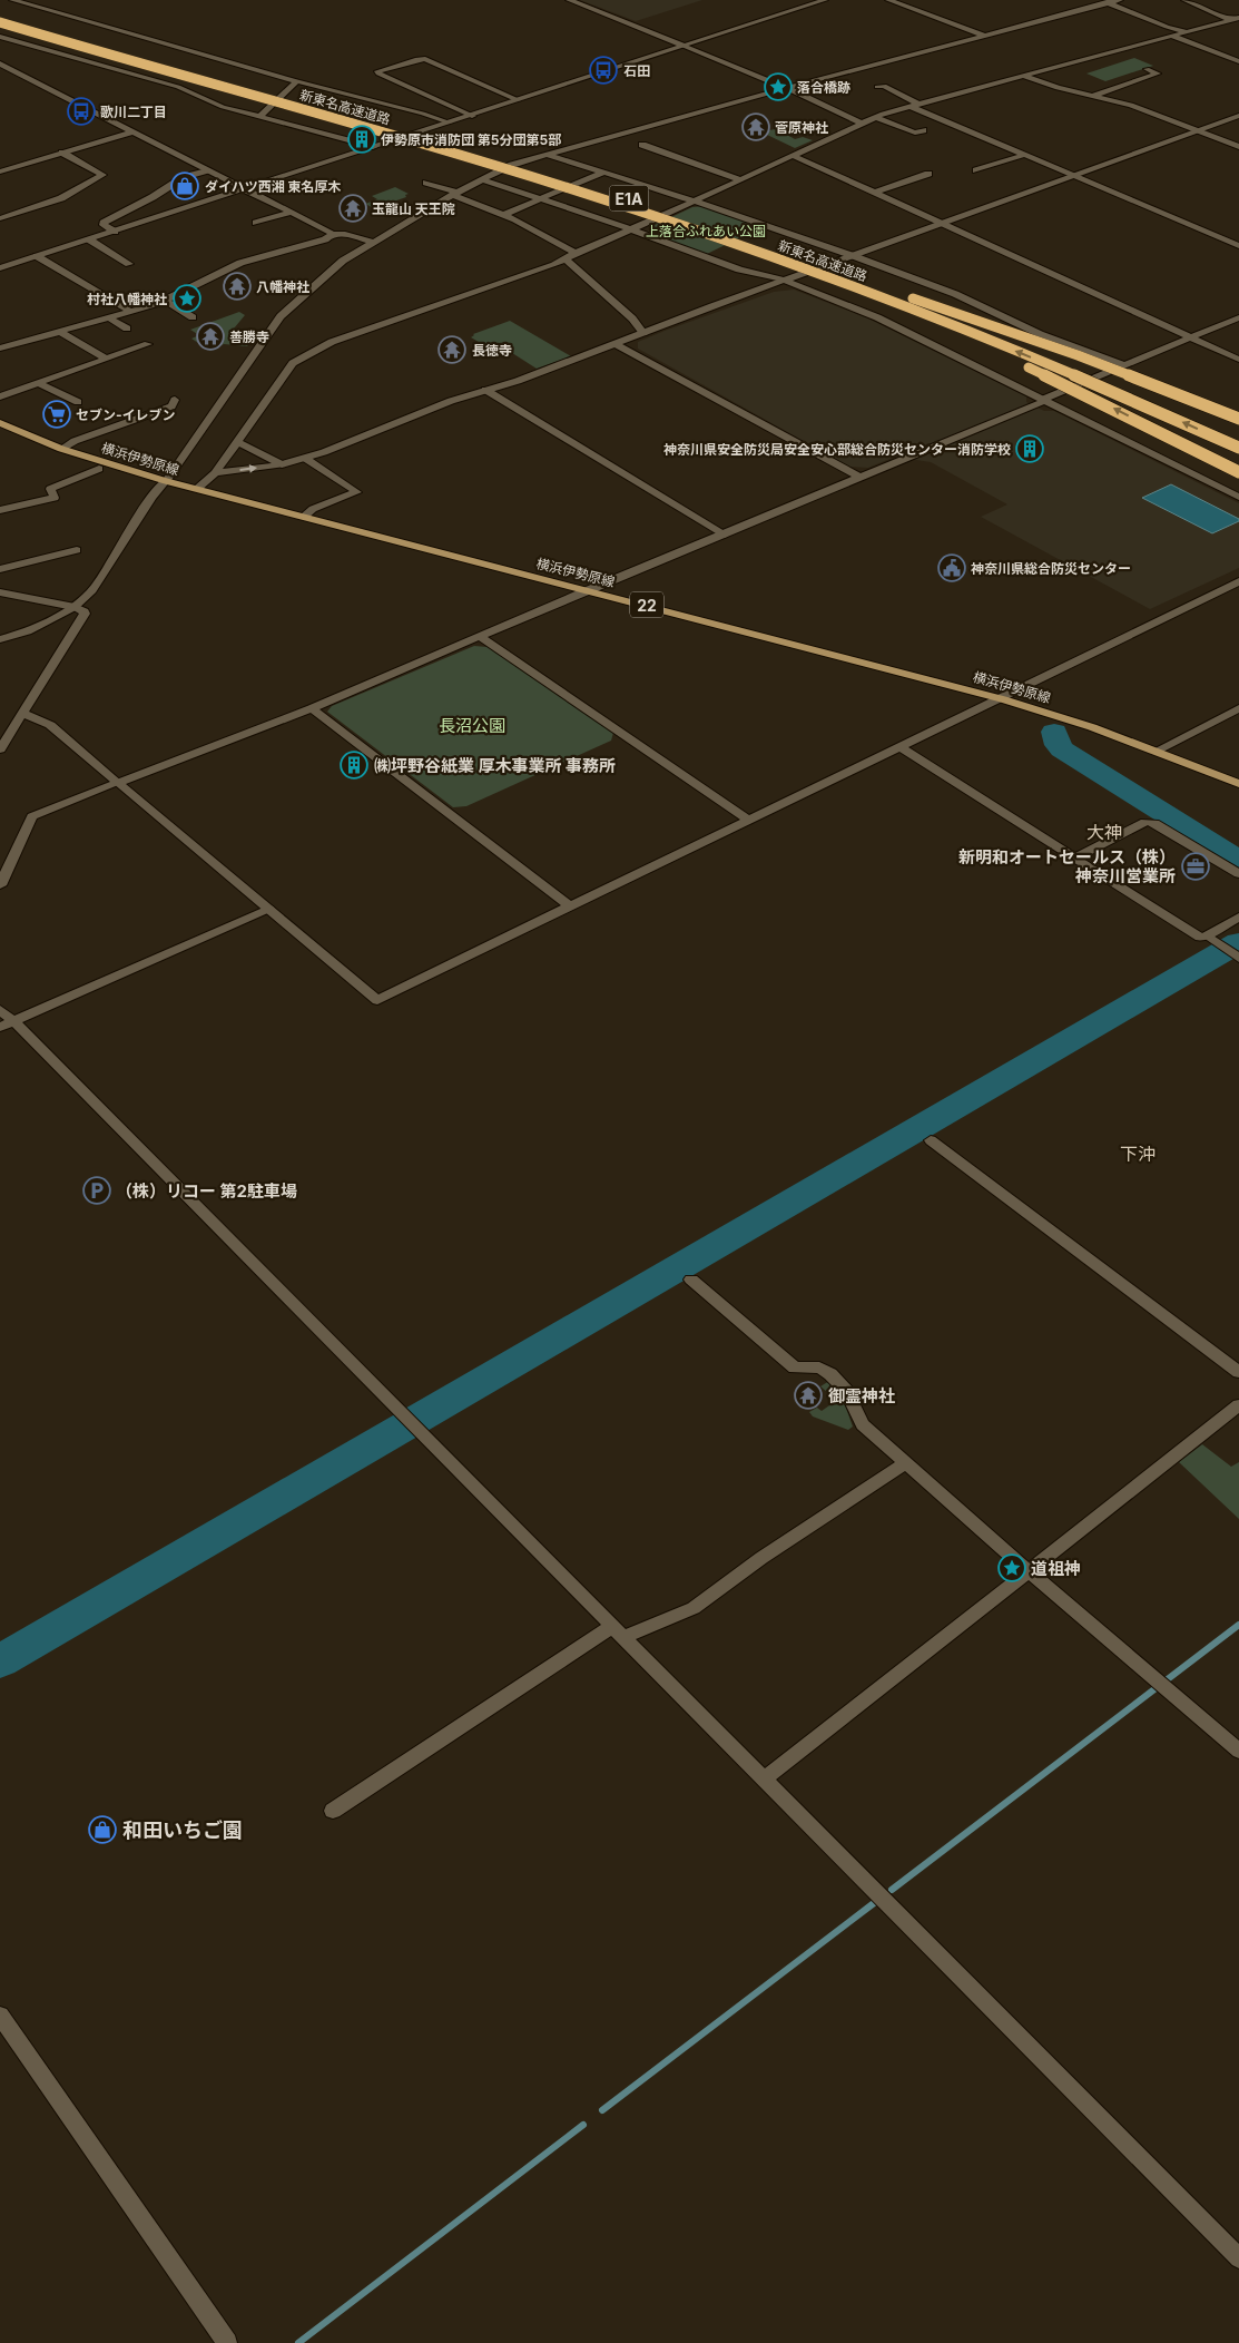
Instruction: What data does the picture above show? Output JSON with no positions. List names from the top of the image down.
{
  "streets": {
    "highway": ["新東名高速道路", "E1A"],
    "main road": ["横浜伊勢原線", "22"]
  },
  "districts": ["大神", "下沖"],
  "parks": ["上落合ふれあい公園", "長沼公園"],
  "places": {
    "bus stop": ["石田", "歌川二丁目"],
    "place": ["落合橋跡", "村社八幡神社", "道祖神"],
    "temple": [
      "菅原神社",
      "玉龍山 天王院",
      "八幡神社",
      "善勝寺",
      "長徳寺",
      "御霊神社"
    ],
    "building": ["伊勢原市消防団 第5分団第5部", "神奈川県安全防災局安全安心部総合防災センター消防学校", "㈱坪野谷紙業 厚木事業所 事務所"],
    "shop": ["ダイハツ西湘 東名厚木", "和田いちご園"],
    "supermarket": ["セブン-イレブン"],
    "public building": ["神奈川県総合防災センター"],
    "office": ["新明和オートセールス（株） 神奈川営業所"],
    "parking": ["（株）リコー 第2駐車場"]
  }
}
